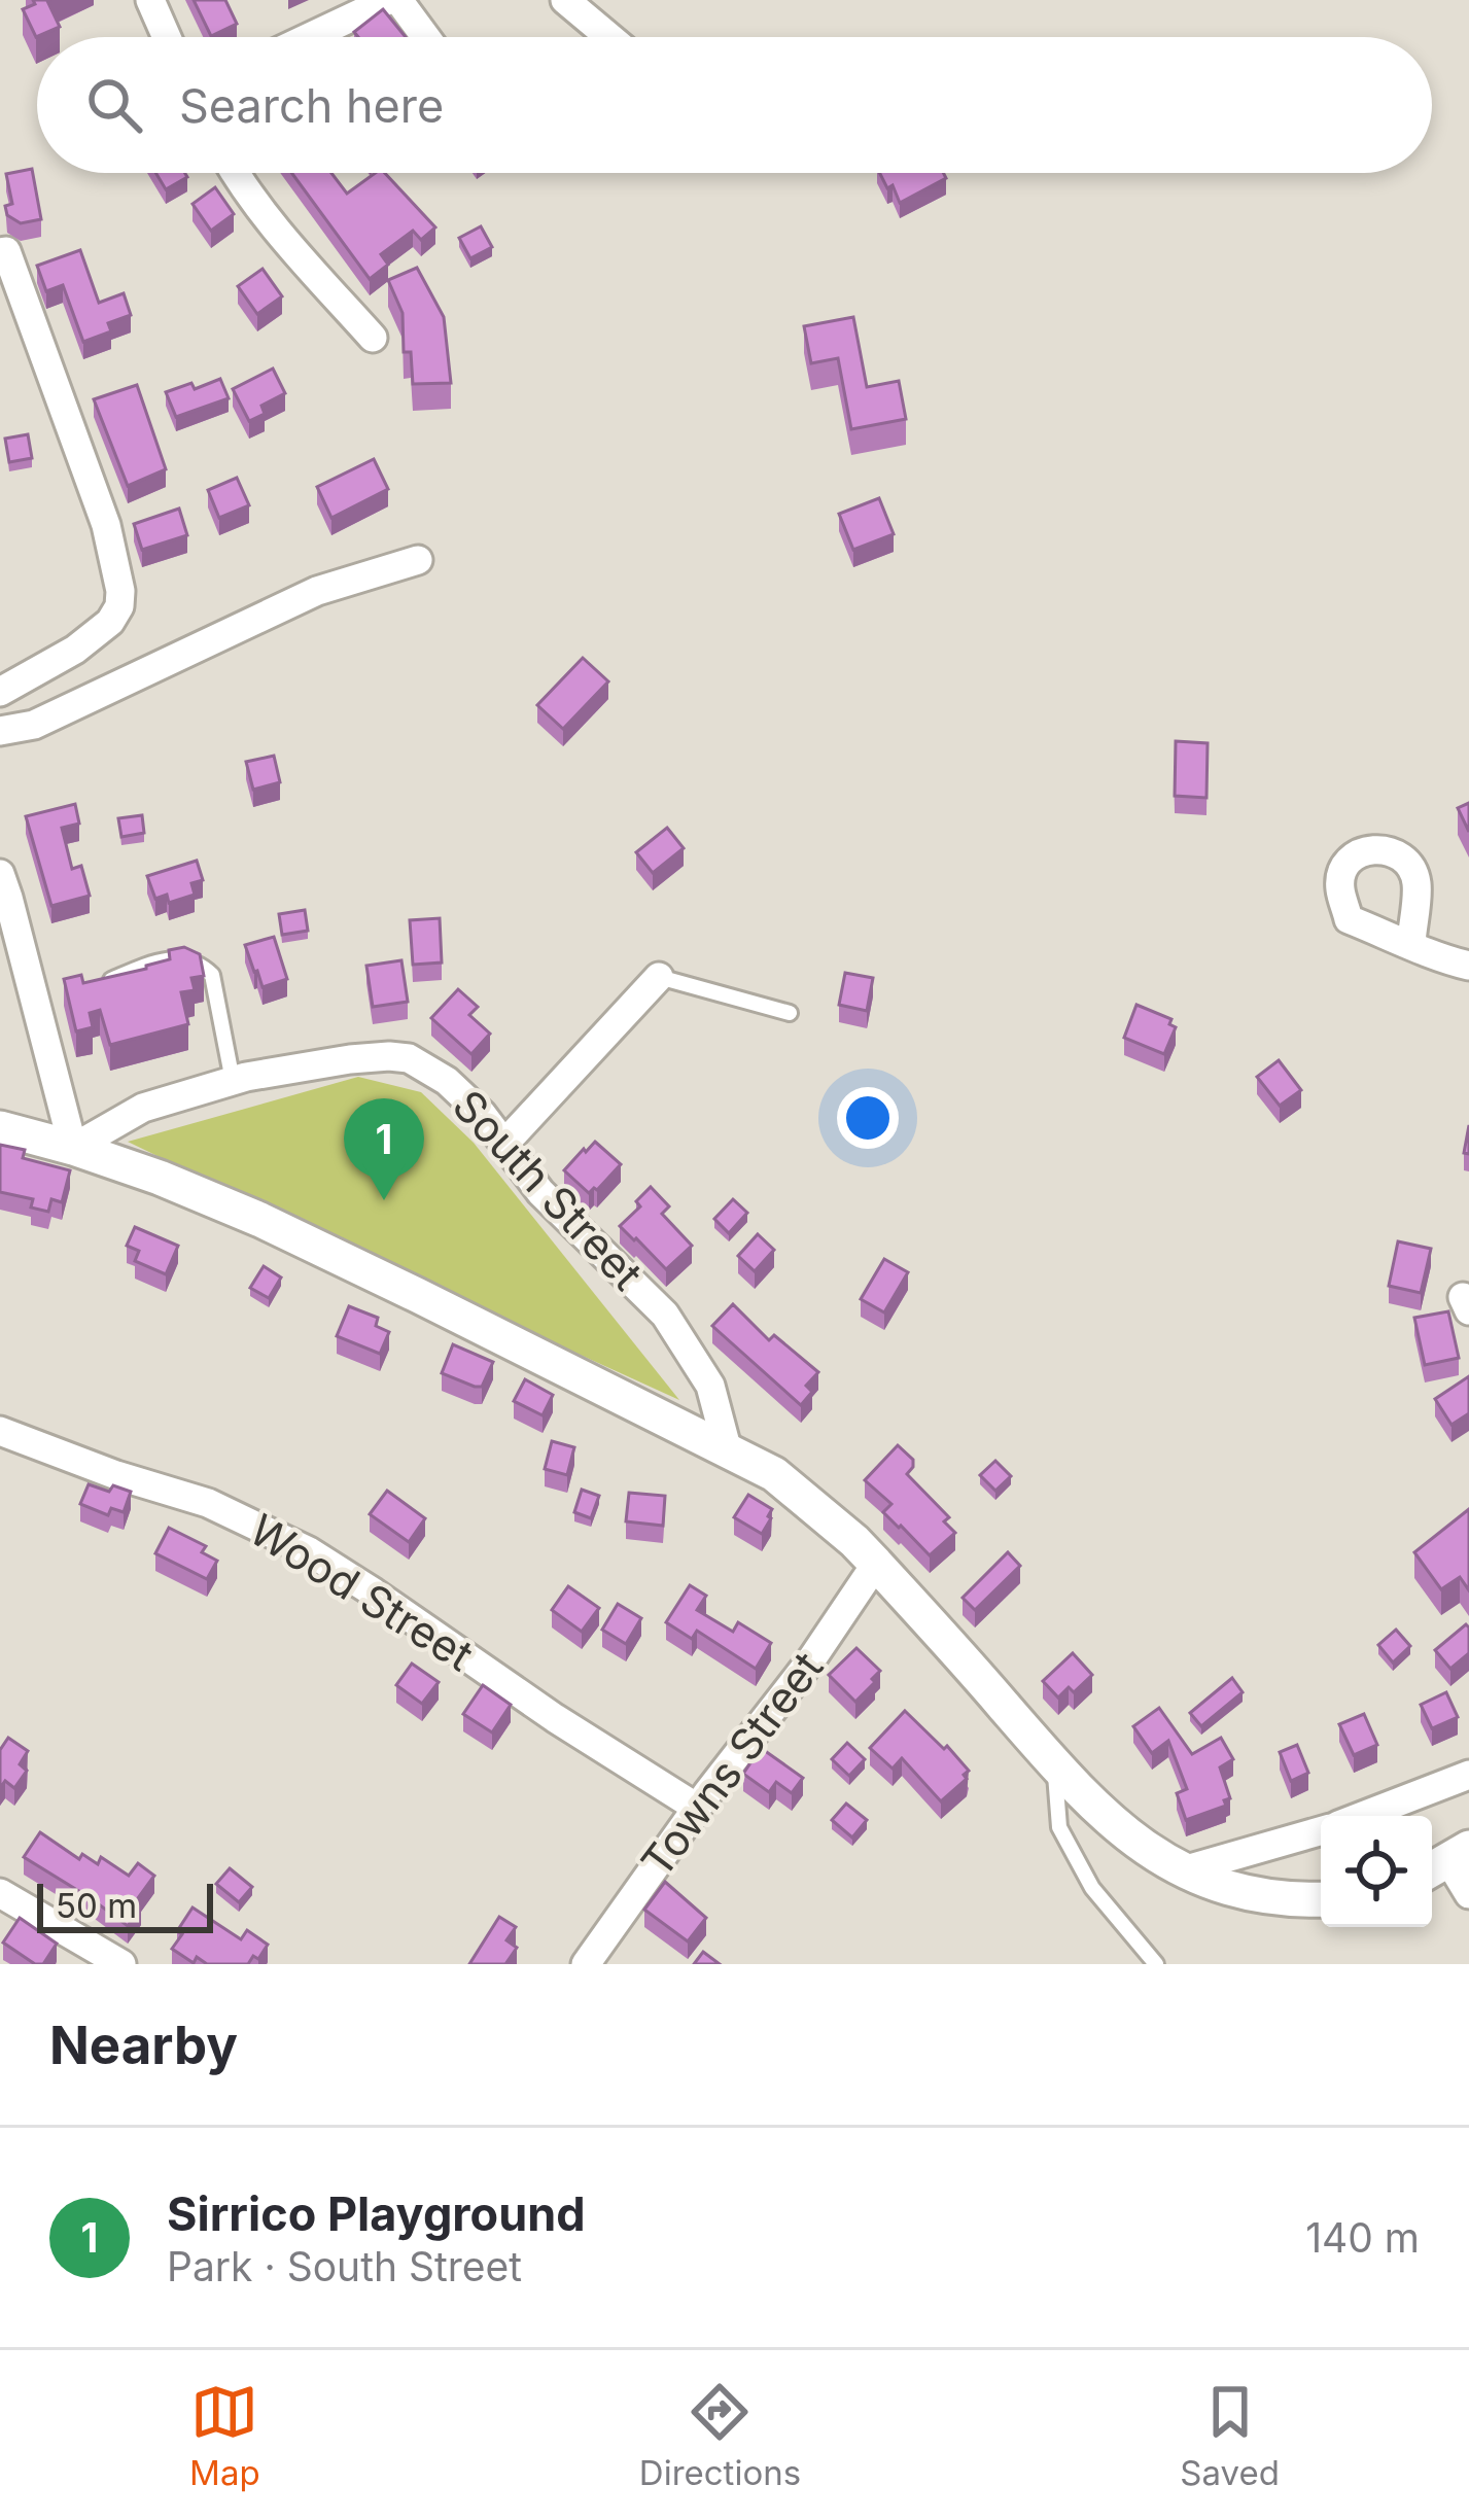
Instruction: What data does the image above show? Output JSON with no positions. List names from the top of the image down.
{
  "streets": {
    "street": ["South Street", "Wood Street", "Towns Street"]
  },
  "crossings": [
    ["Wood Street", "Towns Street"]
  ],
  "scale_bar": "50 m",
  "page": {
    "search": "Search here",
    "pins": "1",
    "scale": "50 m",
    "heading": "Nearby",
    "list": [
      {
        "mark": "1",
        "name": "Sirrico Playground",
        "note": "Park · South Street",
        "value": "140 m"
      }
    ],
    "nav": ["Map", "Directions", "Saved"]
  }
}
